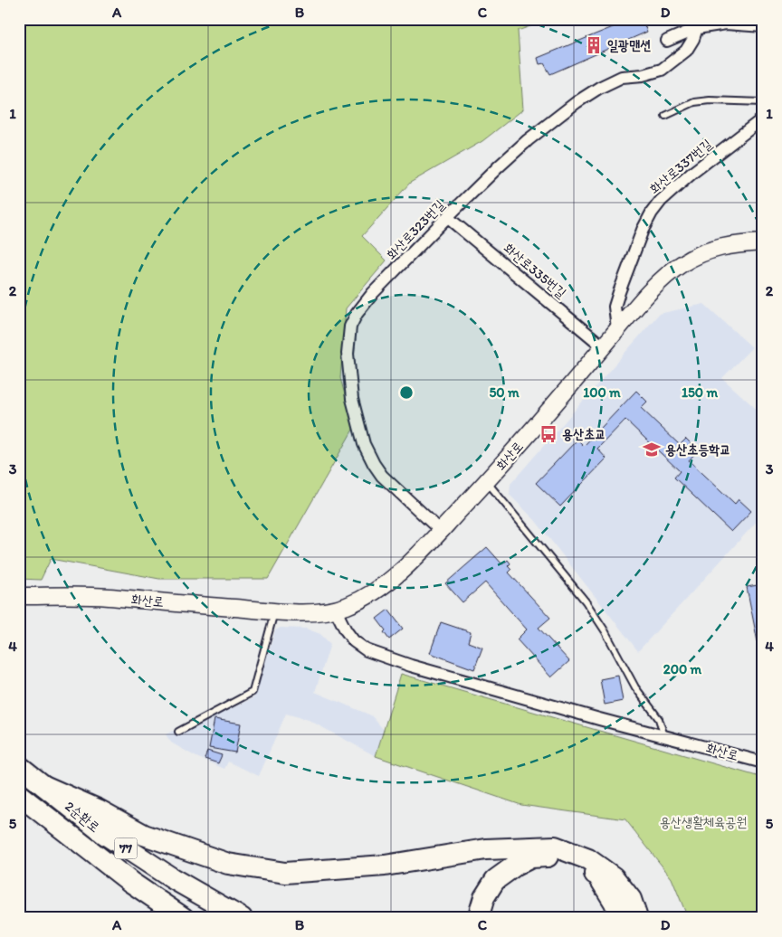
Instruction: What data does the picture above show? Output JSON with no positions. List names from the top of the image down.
{
  "streets": {
    "highway": ["2순환로", "77"],
    "main road": ["화산로"],
    "street": ["화산로337번길", "화산로323번길", "화산로335번길"]
  },
  "crossings": [
    ["화산로337번길", "화산로"],
    ["화산로323번길", "화산로335번길"],
    ["화산로323번길", "화산로"],
    ["화산로335번길", "화산로"]
  ],
  "parks": ["용산생활체육공원"],
  "places": {
    "building": ["일광맨션"],
    "bus stop": ["용산초교"],
    "school or university": ["용산초등학교"]
  },
  "grid": {
    "columns": [
      "A",
      "B",
      "C",
      "D"
    ],
    "rows": [
      "1",
      "2",
      "3",
      "4",
      "5"
    ]
  },
  "rings": [
    "50 m",
    "100 m",
    "150 m",
    "200 m"
  ]
}
